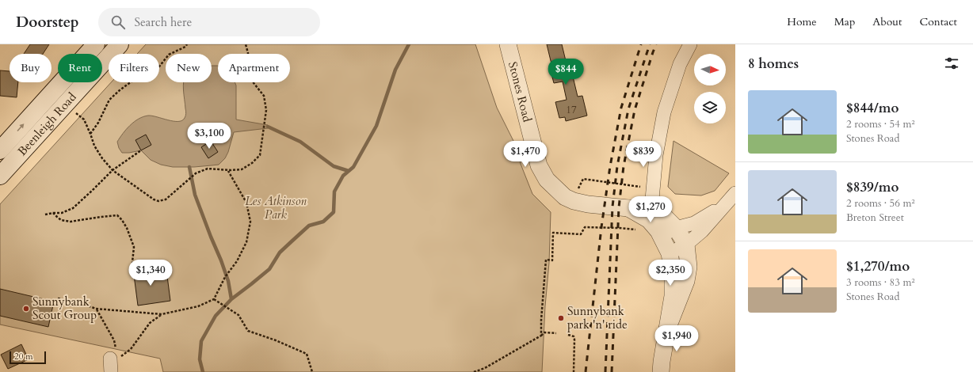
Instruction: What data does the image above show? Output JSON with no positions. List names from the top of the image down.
{
  "streets": {
    "main road": ["Beenleigh Road"],
    "street": ["Stones Road"]
  },
  "parks": ["Les Atkinson Park"],
  "places": ["Sunnybank Scout Group", "Sunnybank park 'n' ride"],
  "house_numbers": ["17"],
  "scale_bar": "20 m",
  "north": "right",
  "page": {
    "header": "Doorstep",
    "search": "Search here",
    "nav": [
      "Home",
      "Map",
      "About",
      "Contact"
    ],
    "heading": "8 homes",
    "chip": [
      "Buy",
      "Rent",
      "Filters",
      "New",
      "Apartment"
    ],
    "price": [
      "$844",
      "$3,100",
      "$1,470",
      "$839",
      "$1,270",
      "$1,340",
      "$2,350",
      "$1,940"
    ],
    "list": [
      {
        "name": "$844/mo",
        "note": "2 rooms · 54 m² · Stones Road"
      },
      {
        "name": "$839/mo",
        "note": "2 rooms · 56 m² · Breton Street"
      },
      {
        "name": "$1,270/mo",
        "note": "3 rooms · 83 m² · Stones Road"
      }
    ],
    "scale": "20 m"
  }
}
